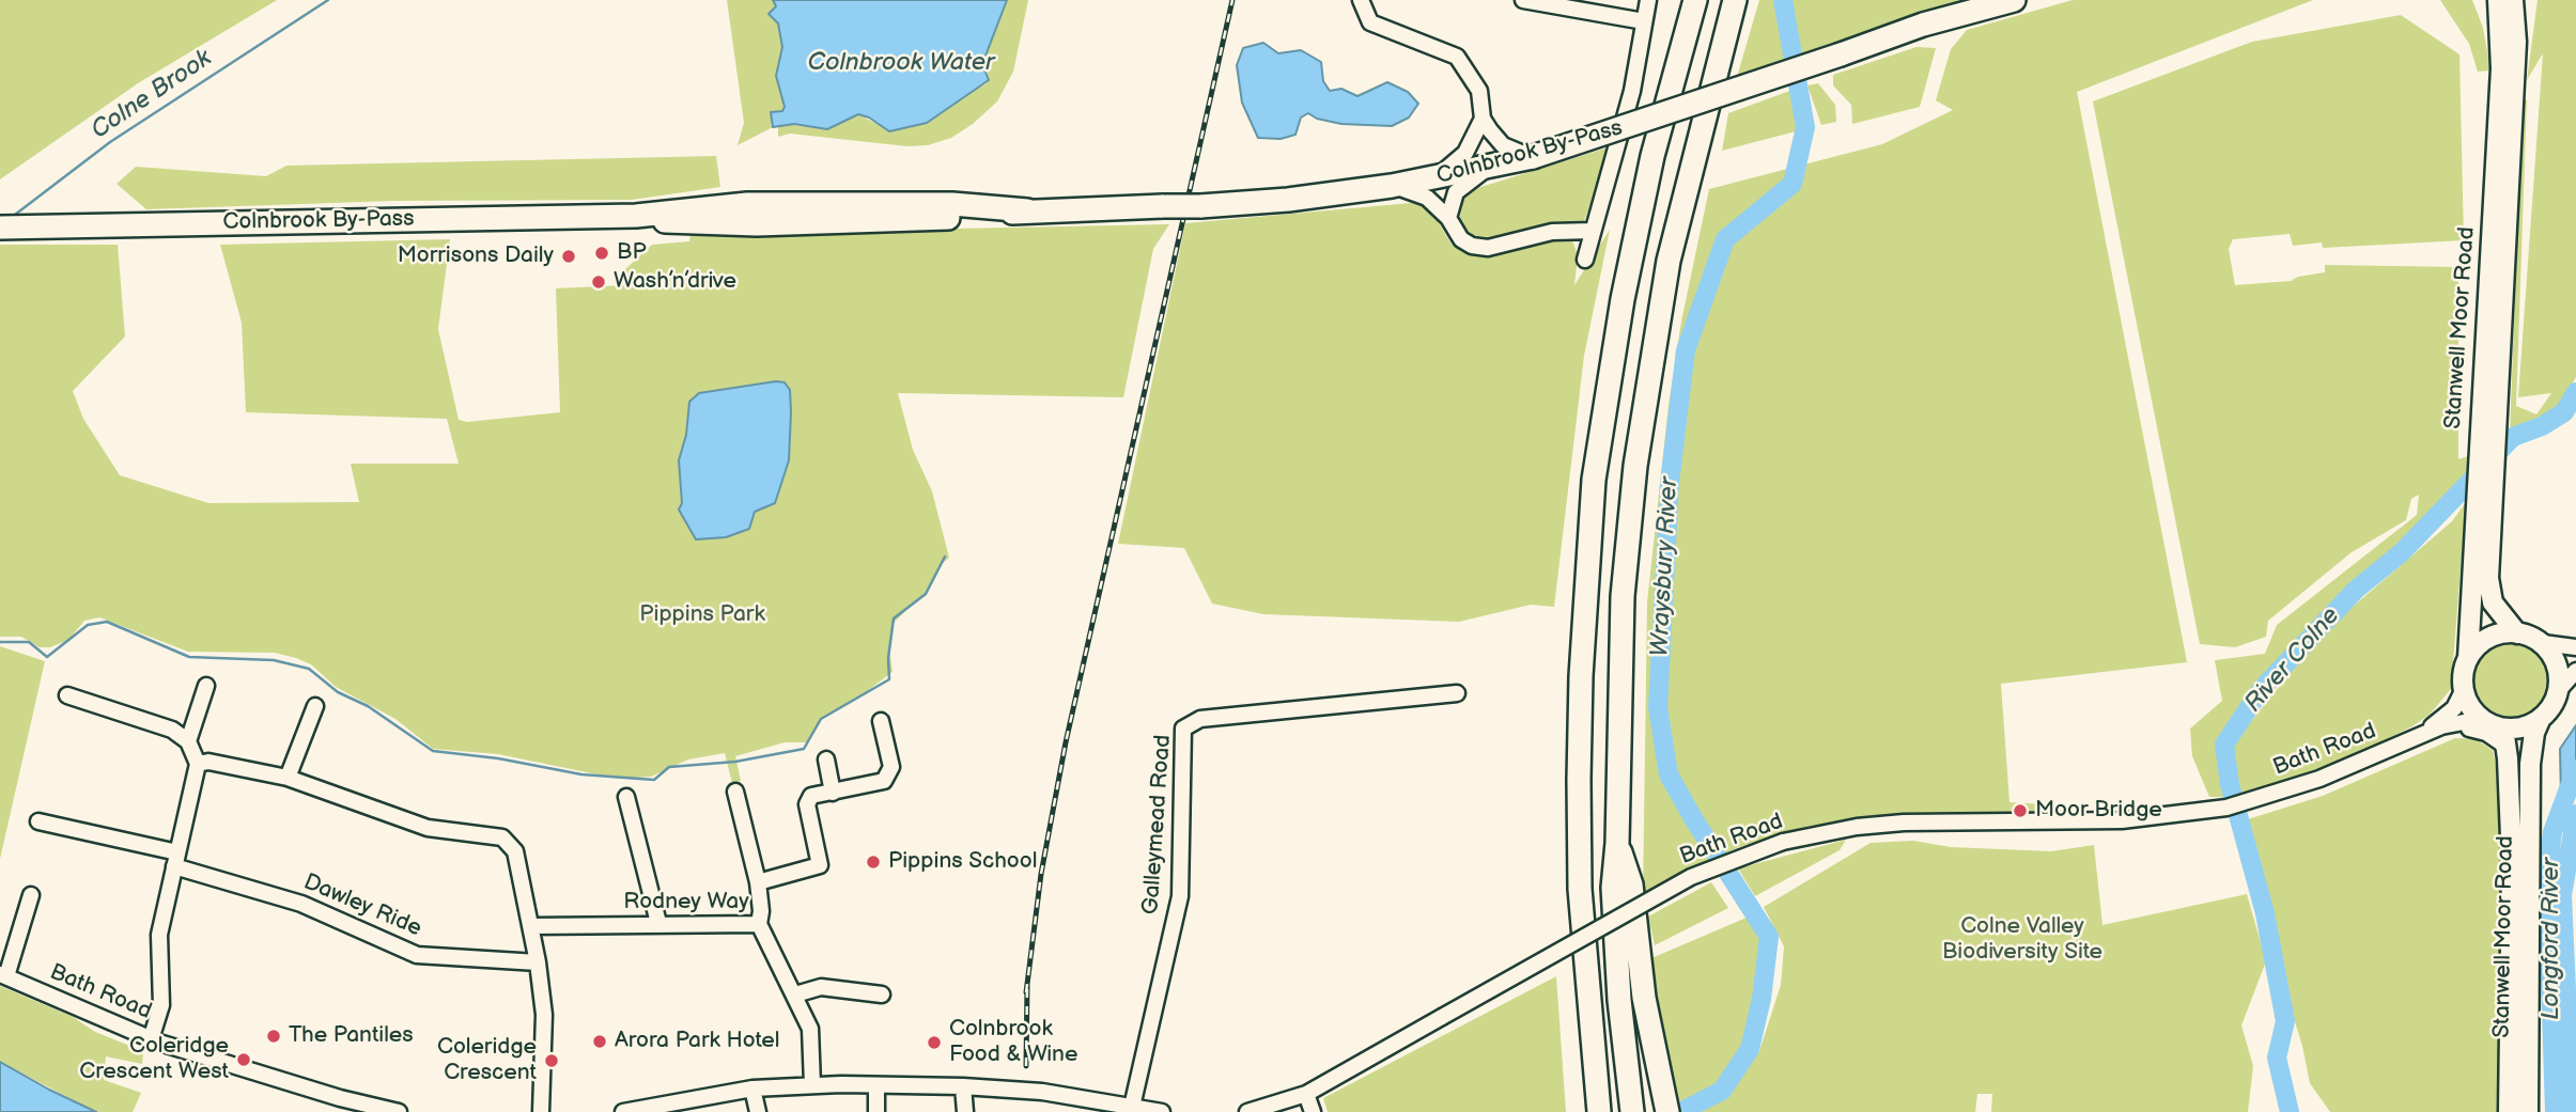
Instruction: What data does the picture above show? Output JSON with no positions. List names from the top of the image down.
{
  "streets": {
    "highway": ["Colnbrook By-Pass"],
    "main road": ["Stanwell Moor Road"],
    "street": [
      "Bath Road",
      "Galleymead Road",
      "Rodney Way",
      "Dawley Ride"
    ]
  },
  "crossings": [
    ["Stanwell Moor Road", "Bath Road"]
  ],
  "water": [
    "Colnbrook Water",
    "Colne Brook",
    "Wraysbury River",
    "River Colne",
    "Longford River"
  ],
  "parks": ["Pippins Park", "Colne Valley Biodiversity Site"],
  "places": [
    "BP",
    "Morrisons Daily",
    "Wash’n’drive",
    "Moor Bridge",
    "Pippins School",
    "The Pantiles",
    "Arora Park Hotel",
    "Colnbrook Food & Wine",
    "Coleridge Crescent West",
    "Coleridge Crescent"
  ]
}
